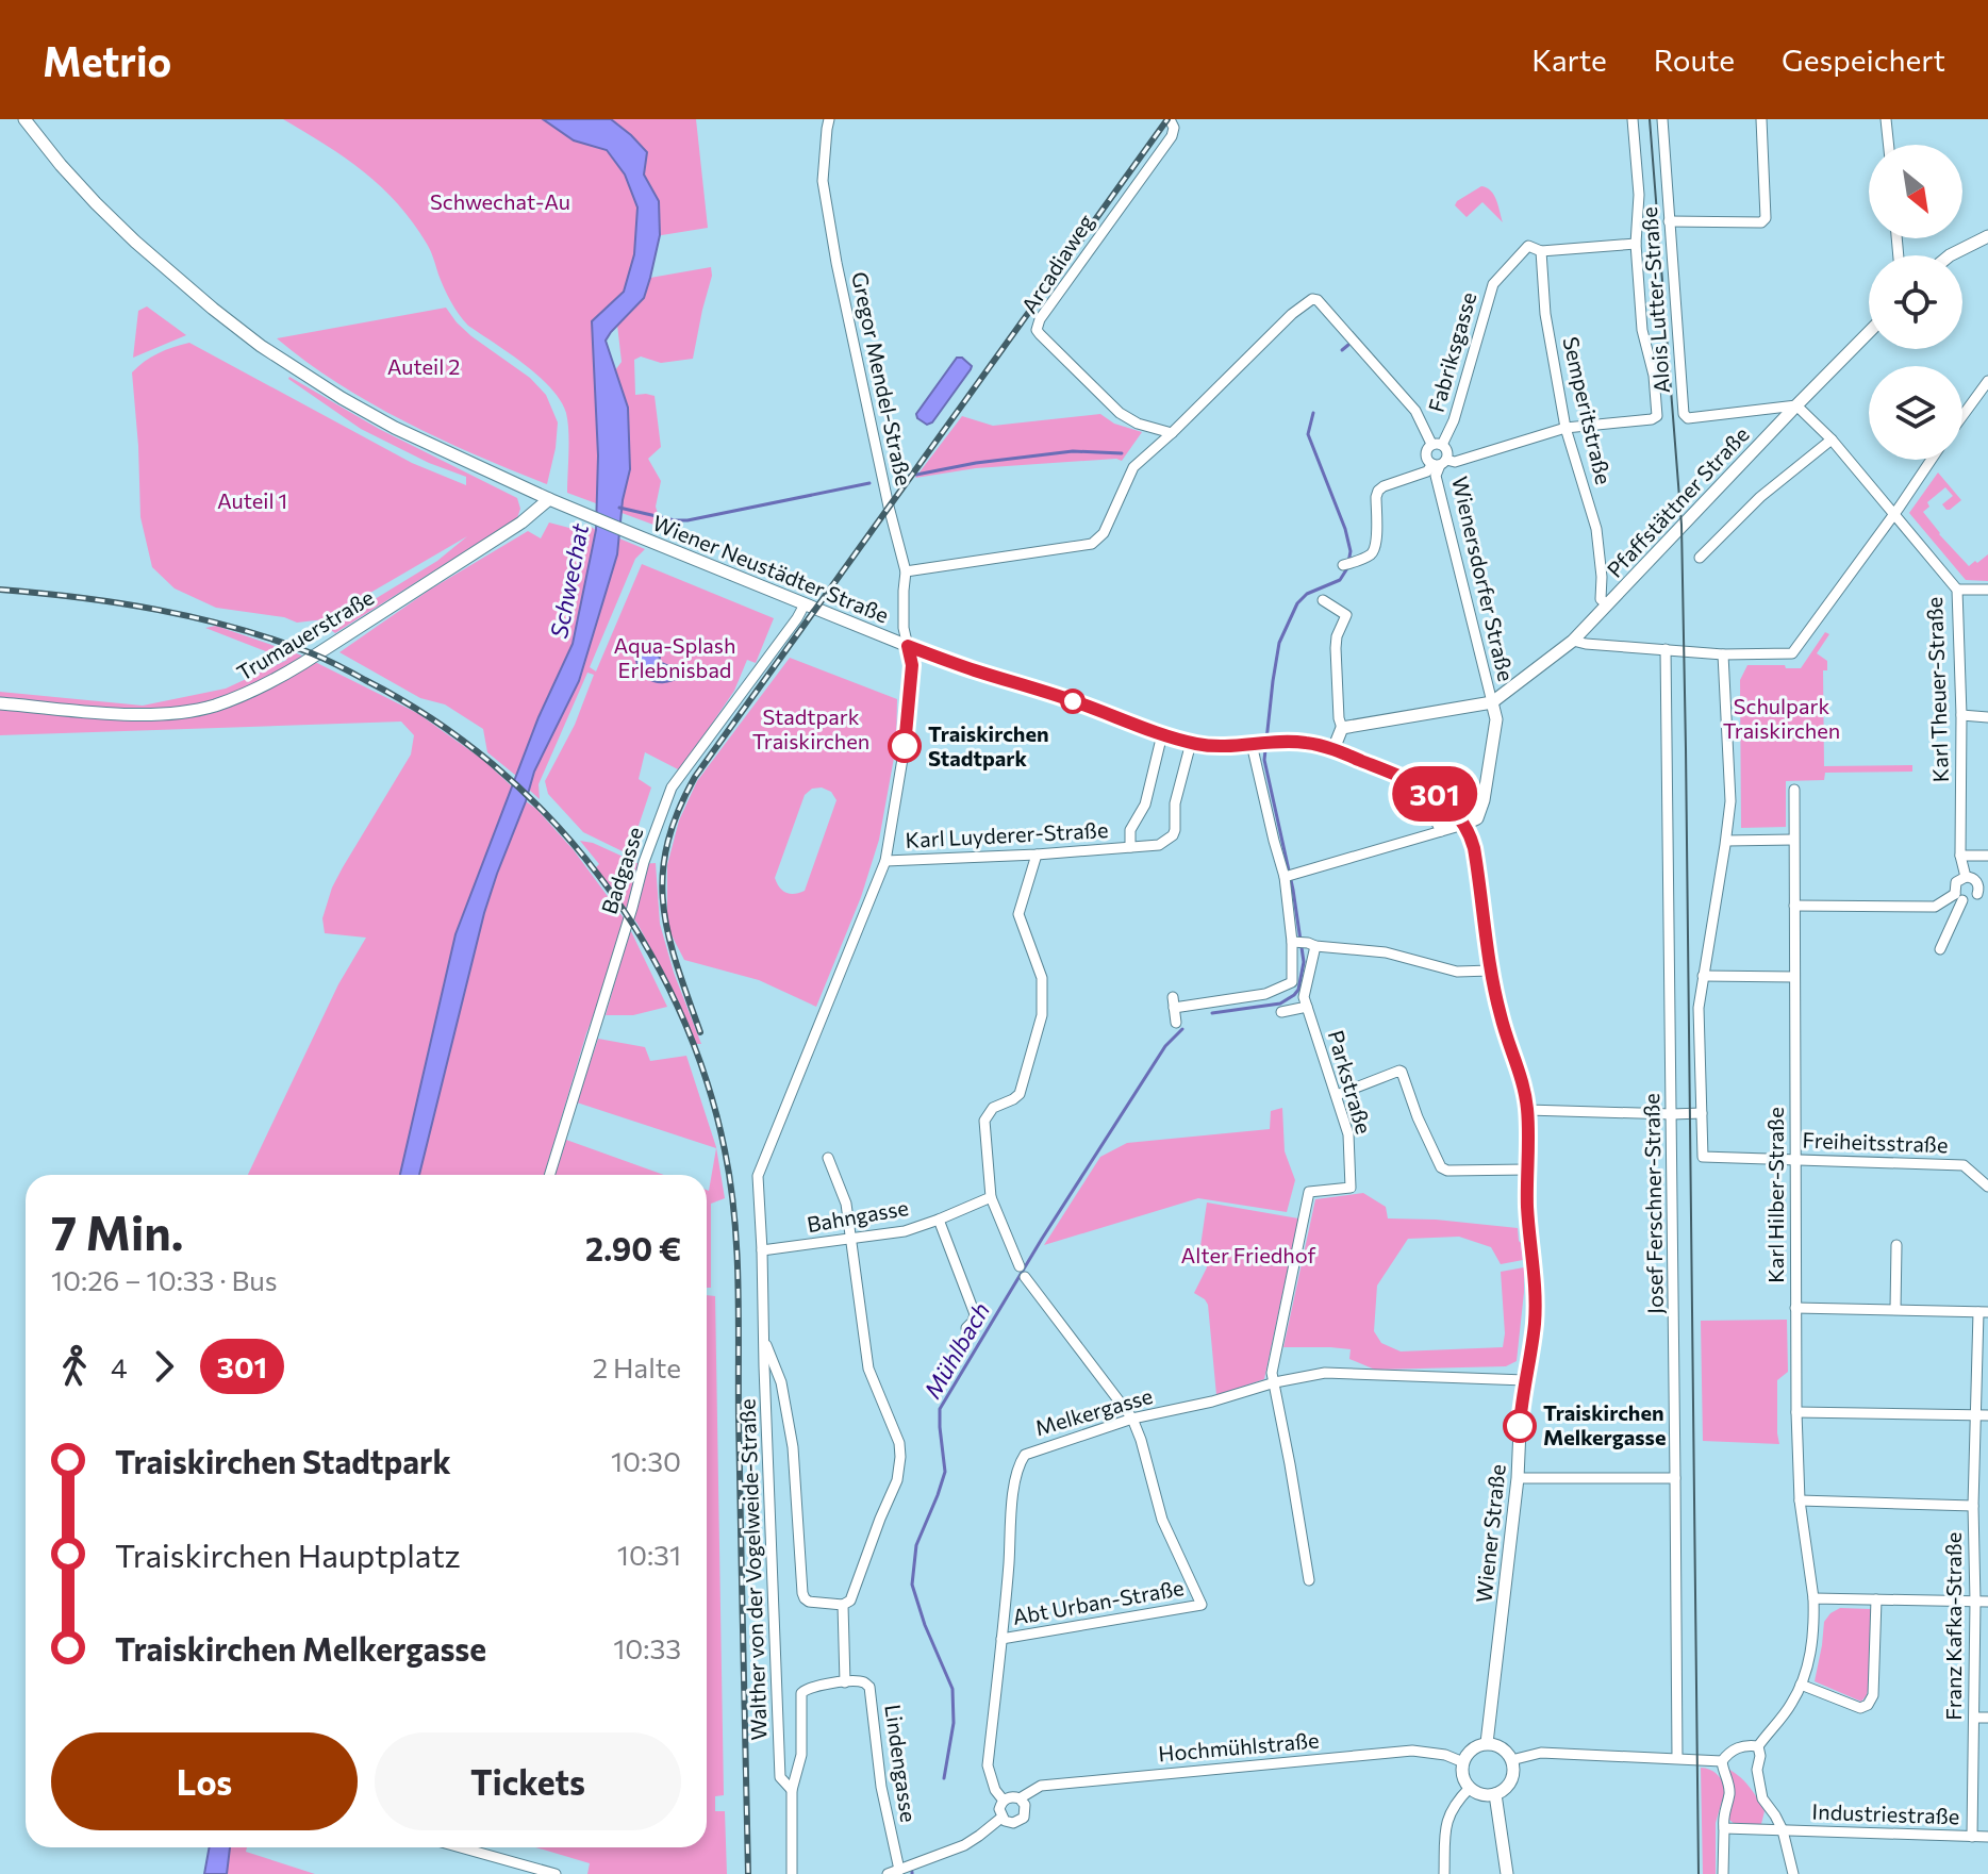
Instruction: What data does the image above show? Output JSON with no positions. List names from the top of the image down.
{
  "streets": {
    "main road": [
      "Pfaffstättner Straße",
      "Wiener Neustädter Straße",
      "Trumauerstraße",
      "Wiener Straße"
    ],
    "street": [
      "Arcadiaweg",
      "Alois Lutter-Straße",
      "Fabriksgasse",
      "Gregor Mendel-Straße",
      "Semperitstraße",
      "Wienersdorfer Straße",
      "Karl Theuer-Straße",
      "Karl Luyderer-Straße",
      "Badgasse",
      "Parkstraße",
      "Freiheitsstraße",
      "Karl Hilber-Straße",
      "Josef Ferschner-Straße",
      "Bahngasse",
      "Melkergasse",
      "Walther von der Vogelweide-Straße",
      "Abt Urban-Straße",
      "Franz Kafka-Straße",
      "Hochmühlstraße",
      "Lindengasse",
      "Industriestraße"
    ]
  },
  "crossings": [
    ["Alois Lutter-Straße", "Semperitstraße"],
    ["Alois Lutter-Straße", "Pfaffstättner Straße"],
    ["Alois Lutter-Straße", "Karl Theuer-Straße"],
    ["Fabriksgasse", "Semperitstraße"],
    ["Gregor Mendel-Straße", "Wiener Neustädter Straße"],
    ["Gregor Mendel-Straße", "Walther von der Vogelweide-Straße"],
    ["Semperitstraße", "Pfaffstättner Straße"],
    ["Pfaffstättner Straße", "Wienersdorfer Straße"],
    ["Pfaffstättner Straße", "Karl Theuer-Straße"],
    ["Wiener Neustädter Straße", "Trumauerstraße"],
    ["Wiener Neustädter Straße", "Karl Luyderer-Straße"],
    ["Wiener Neustädter Straße", "Badgasse"],
    ["Wiener Neustädter Straße", "Wiener Straße"],
    ["Wiener Neustädter Straße", "Walther von der Vogelweide-Straße"],
    ["Karl Luyderer-Straße", "Walther von der Vogelweide-Straße"],
    ["Parkstraße", "Melkergasse"],
    ["Freiheitsstraße", "Karl Hilber-Straße"],
    ["Karl Hilber-Straße", "Industriestraße"],
    ["Bahngasse", "Walther von der Vogelweide-Straße"],
    ["Melkergasse", "Wiener Straße"],
    ["Melkergasse", "Abt Urban-Straße"],
    ["Melkergasse", "Hochmühlstraße"],
    ["Wiener Straße", "Hochmühlstraße"],
    ["Walther von der Vogelweide-Straße", "Lindengasse"],
    ["Franz Kafka-Straße", "Industriestraße"]
  ],
  "water": ["Schwechat", "Mühlbach"],
  "parks": [
    "Schwechat-Au",
    "Auteil 2",
    "Auteil 1",
    "Aqua-Splash Erlebnisbad",
    "Schulpark Traiskirchen",
    "Stadtpark Traiskirchen",
    "Alter Friedhof"
  ],
  "places": ["Traiskirchen Stadtpark", "Traiskirchen Melkergasse"],
  "lines": ["bus line 301"],
  "north": "bottom right",
  "page": {
    "header": "Metrio",
    "nav": ["Karte", "Route", "Gespeichert"],
    "on_map": "301",
    "heading": ["7 Min.", "10:26 – 10:33 · Bus", "2.90 €"],
    "legs": ["4", "301", "2 Halte"],
    "list": [
      {
        "name": "Traiskirchen Stadtpark",
        "value": "10:30"
      },
      {
        "name": "Traiskirchen Hauptplatz",
        "value": "10:31"
      },
      {
        "name": "Traiskirchen Melkergasse",
        "value": "10:33"
      }
    ],
    "buttons": ["Los", "Tickets"]
  }
}
